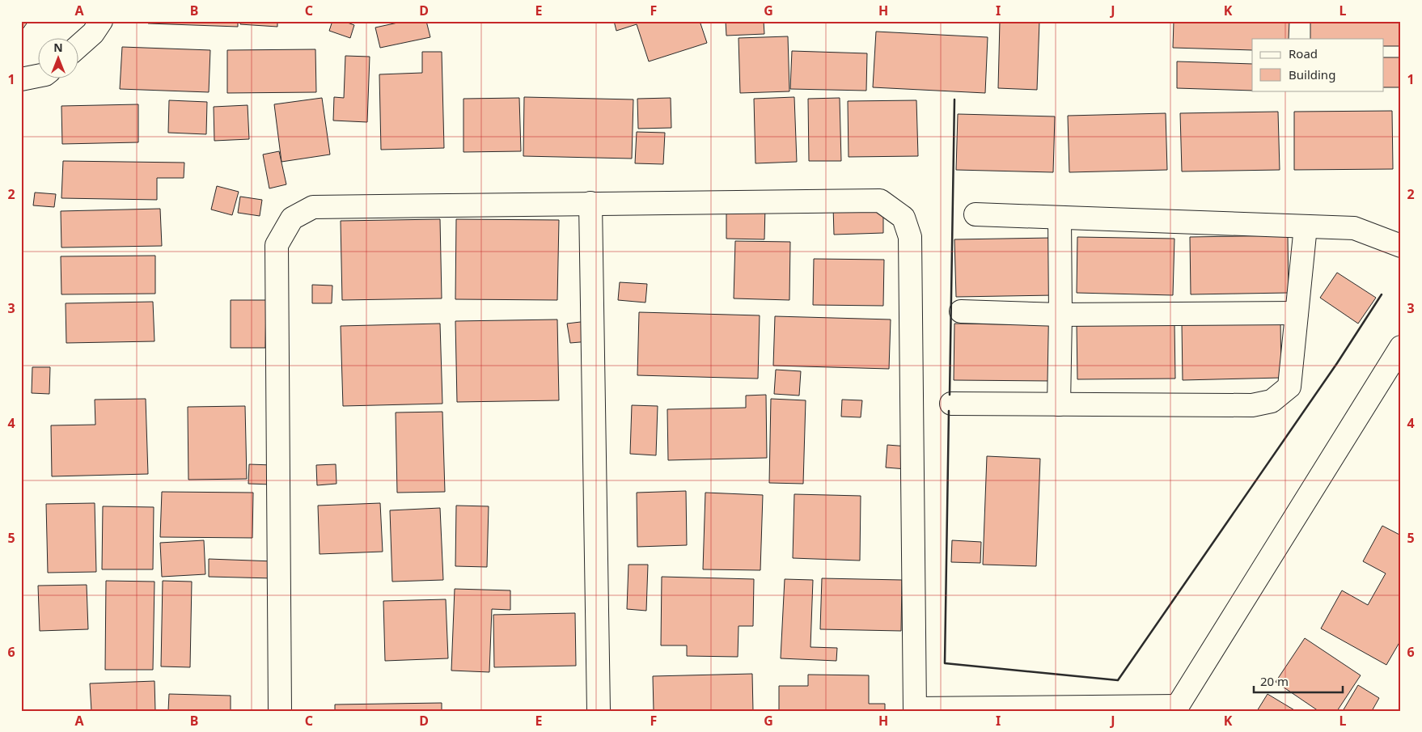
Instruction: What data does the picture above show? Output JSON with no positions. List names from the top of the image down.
{
  "legend": ["Road", "Building"],
  "scale_bar": "20 m",
  "north": "top",
  "grid": {
    "columns": [
      "A",
      "B",
      "C",
      "D",
      "E",
      "F",
      "G",
      "H",
      "I",
      "J",
      "K",
      "L"
    ],
    "rows": [
      "1",
      "2",
      "3",
      "4",
      "5",
      "6"
    ]
  }
}
